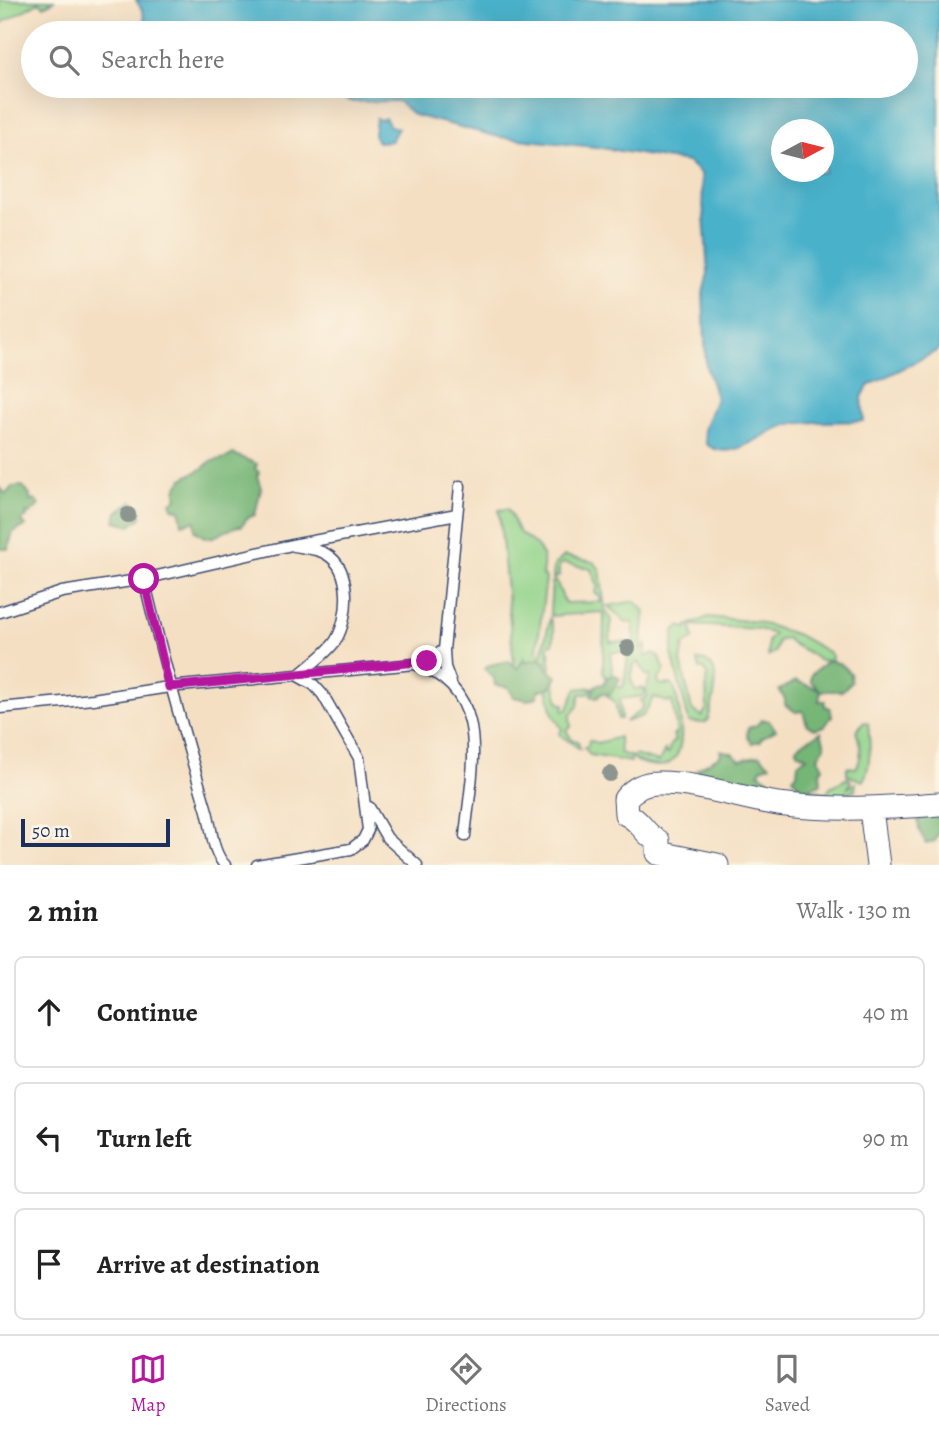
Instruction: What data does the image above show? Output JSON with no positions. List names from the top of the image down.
{
  "scale_bar": "50 m",
  "north": "right",
  "page": {
    "search": "Search here",
    "scale": "50 m",
    "heading": ["2 min", "Walk · 130 m"],
    "list": [
      ["Continue", "40 m"],
      ["Turn left", "90 m"],
      "Arrive at destination"
    ],
    "nav": ["Map", "Directions", "Saved"]
  }
}
